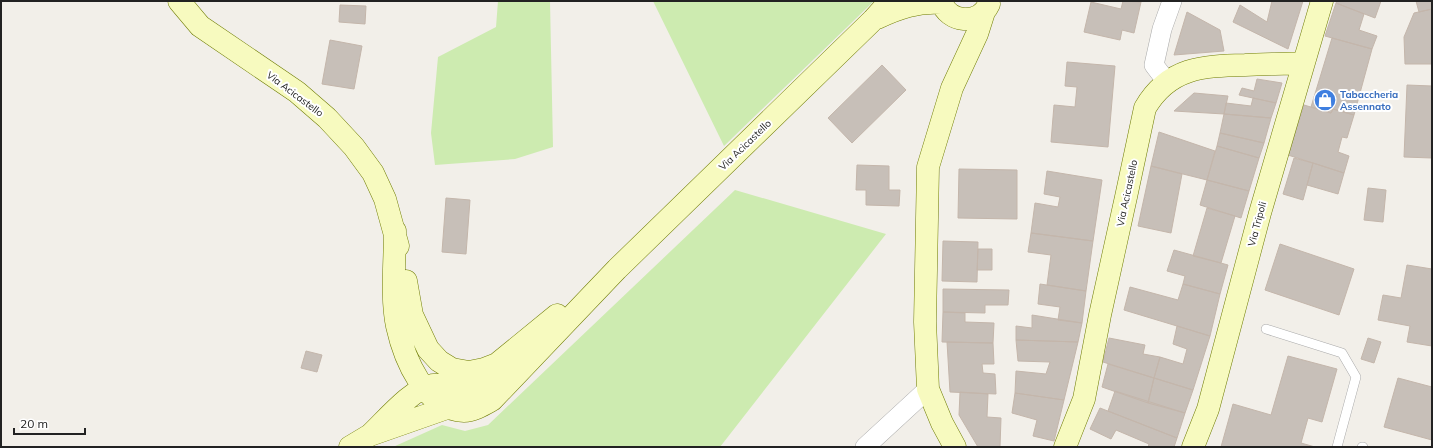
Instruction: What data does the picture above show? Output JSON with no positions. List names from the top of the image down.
{
  "streets": {
    "street": ["Via Acicastello", "Via Tripoli"]
  },
  "crossings": [
    ["Via Acicastello", "Via Tripoli"]
  ],
  "places": {
    "shop": ["Tabaccheria Assennato"]
  },
  "scale_bar": "20 m"
}
